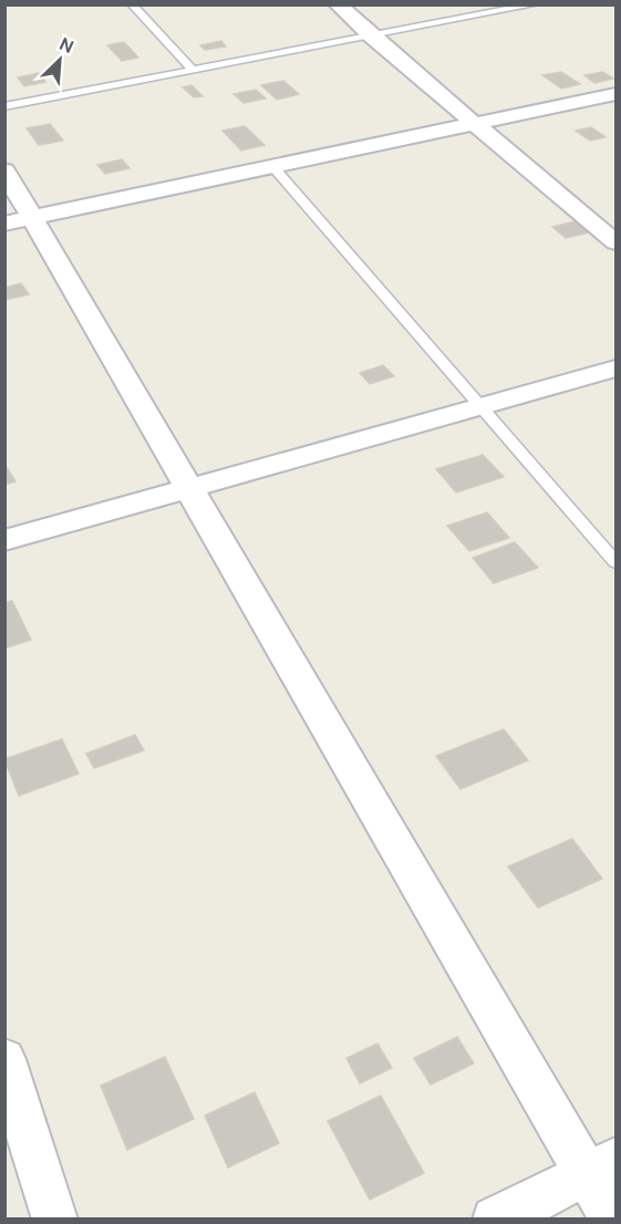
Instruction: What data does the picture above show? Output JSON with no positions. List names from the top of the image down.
{
  "north": "top right"
}
